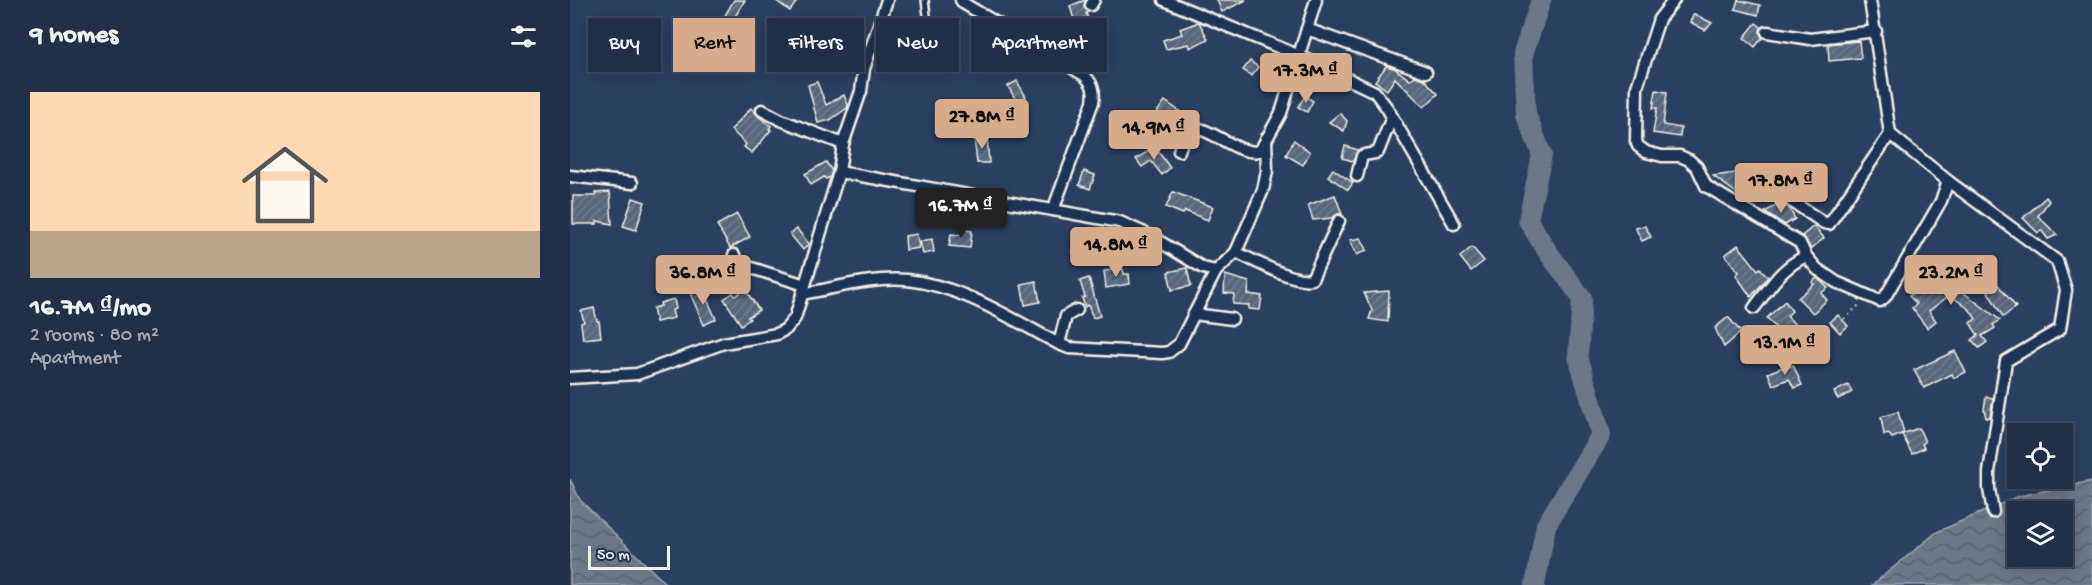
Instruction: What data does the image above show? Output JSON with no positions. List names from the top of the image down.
{
  "scale_bar": "50 m",
  "page": {
    "heading": "9 homes",
    "chip": [
      "Buy",
      "Rent",
      "Filters",
      "New",
      "Apartment"
    ],
    "price": [
      "17.3M ₫",
      "27.8M ₫",
      "14.9M ₫",
      "17.8M ₫",
      "16.7M ₫",
      "14.8M ₫",
      "36.8M ₫",
      "23.2M ₫",
      "13.1M ₫"
    ],
    "list": [
      {
        "name": "16.7M ₫/mo",
        "note": "2 rooms · 80 m² · Apartment"
      }
    ],
    "scale": "50 m"
  }
}
